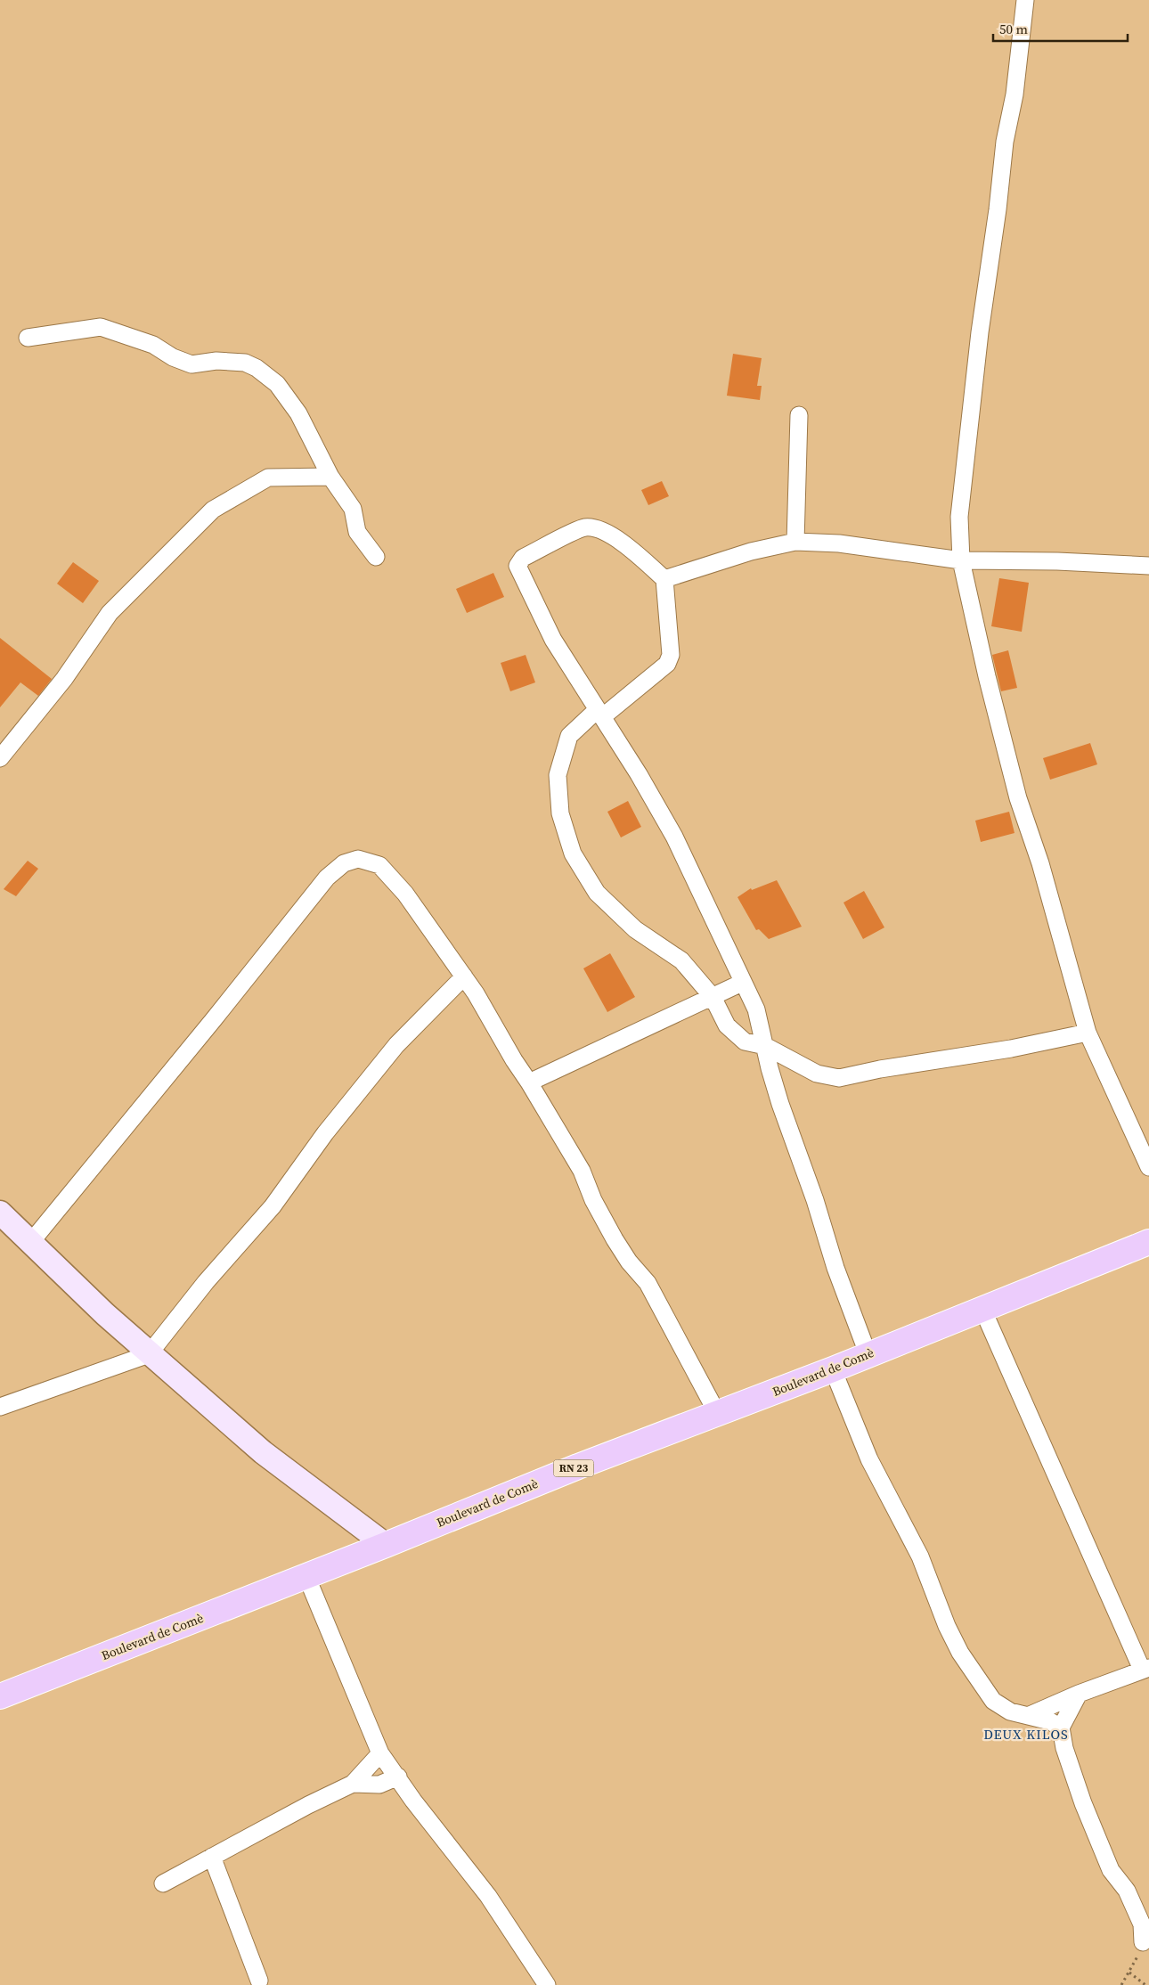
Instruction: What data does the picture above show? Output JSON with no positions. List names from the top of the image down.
{
  "streets": {
    "main road": ["Boulevard de Comè", "RN 23"]
  },
  "districts": ["DEUX KILOS"],
  "scale_bar": "50 m"
}
